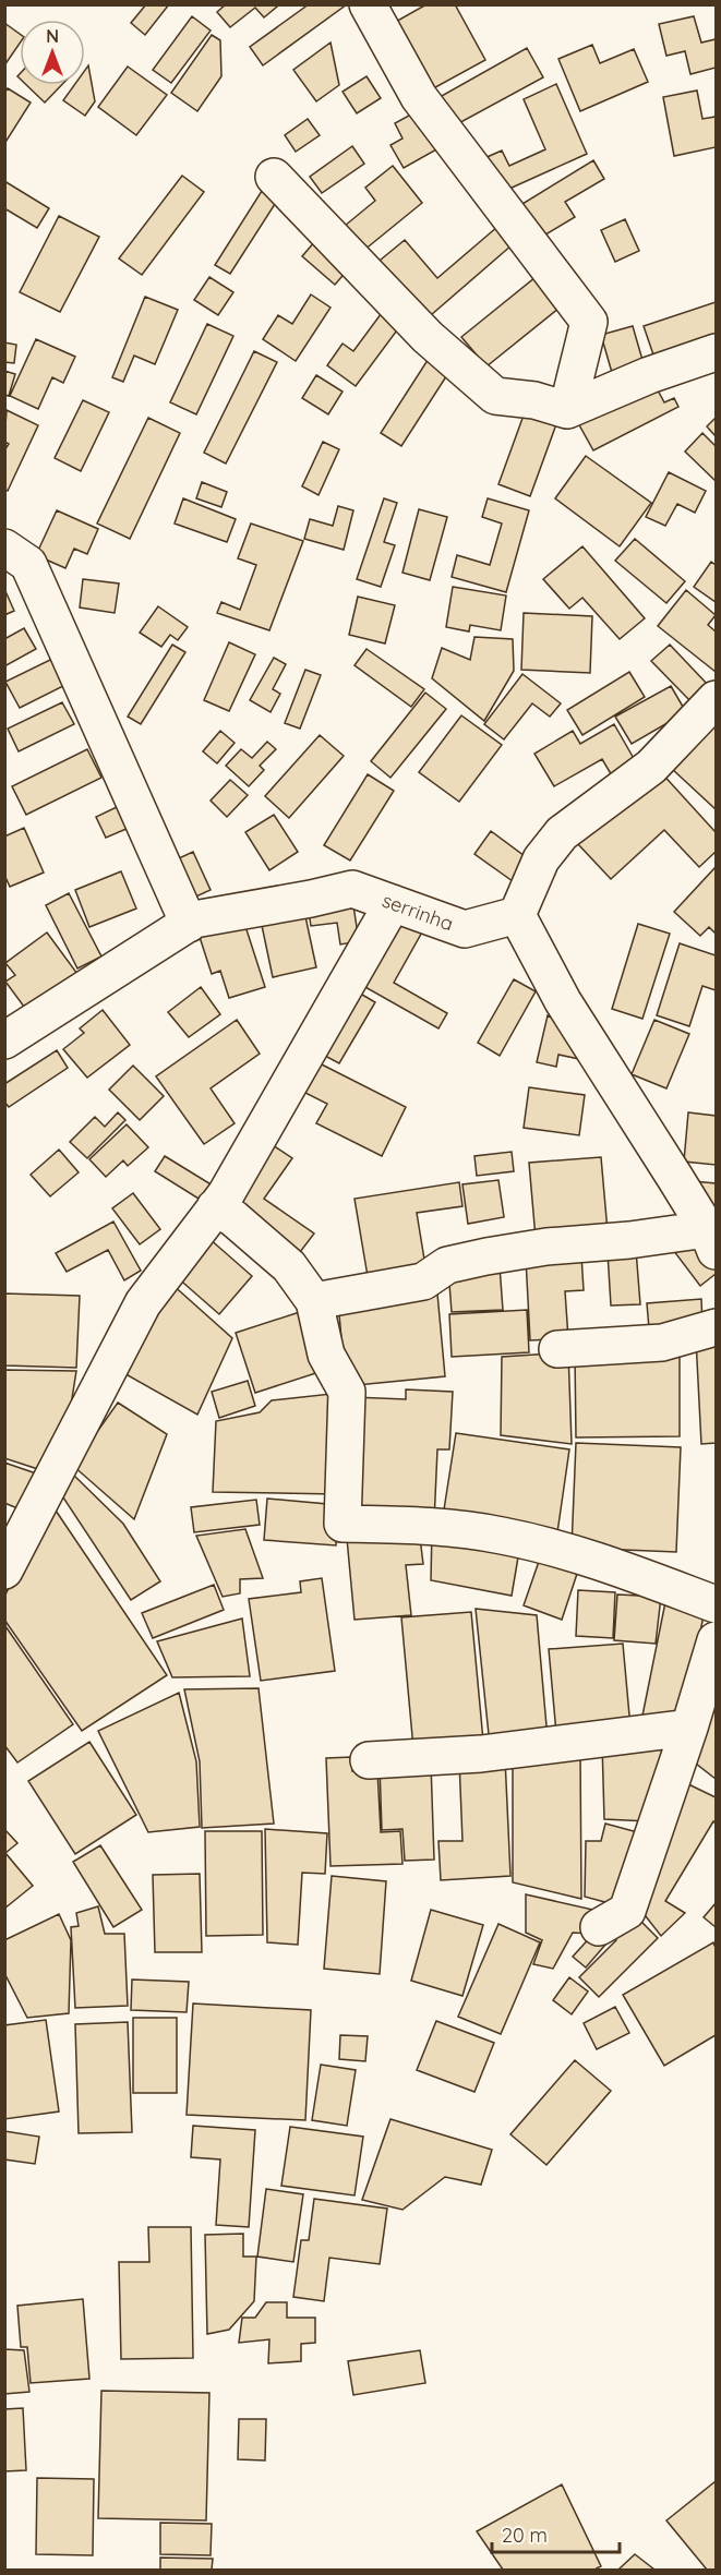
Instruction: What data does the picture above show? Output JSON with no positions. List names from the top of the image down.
{
  "streets": {
    "street": ["serrinha"]
  },
  "scale_bar": "20 m",
  "north": "top"
}
